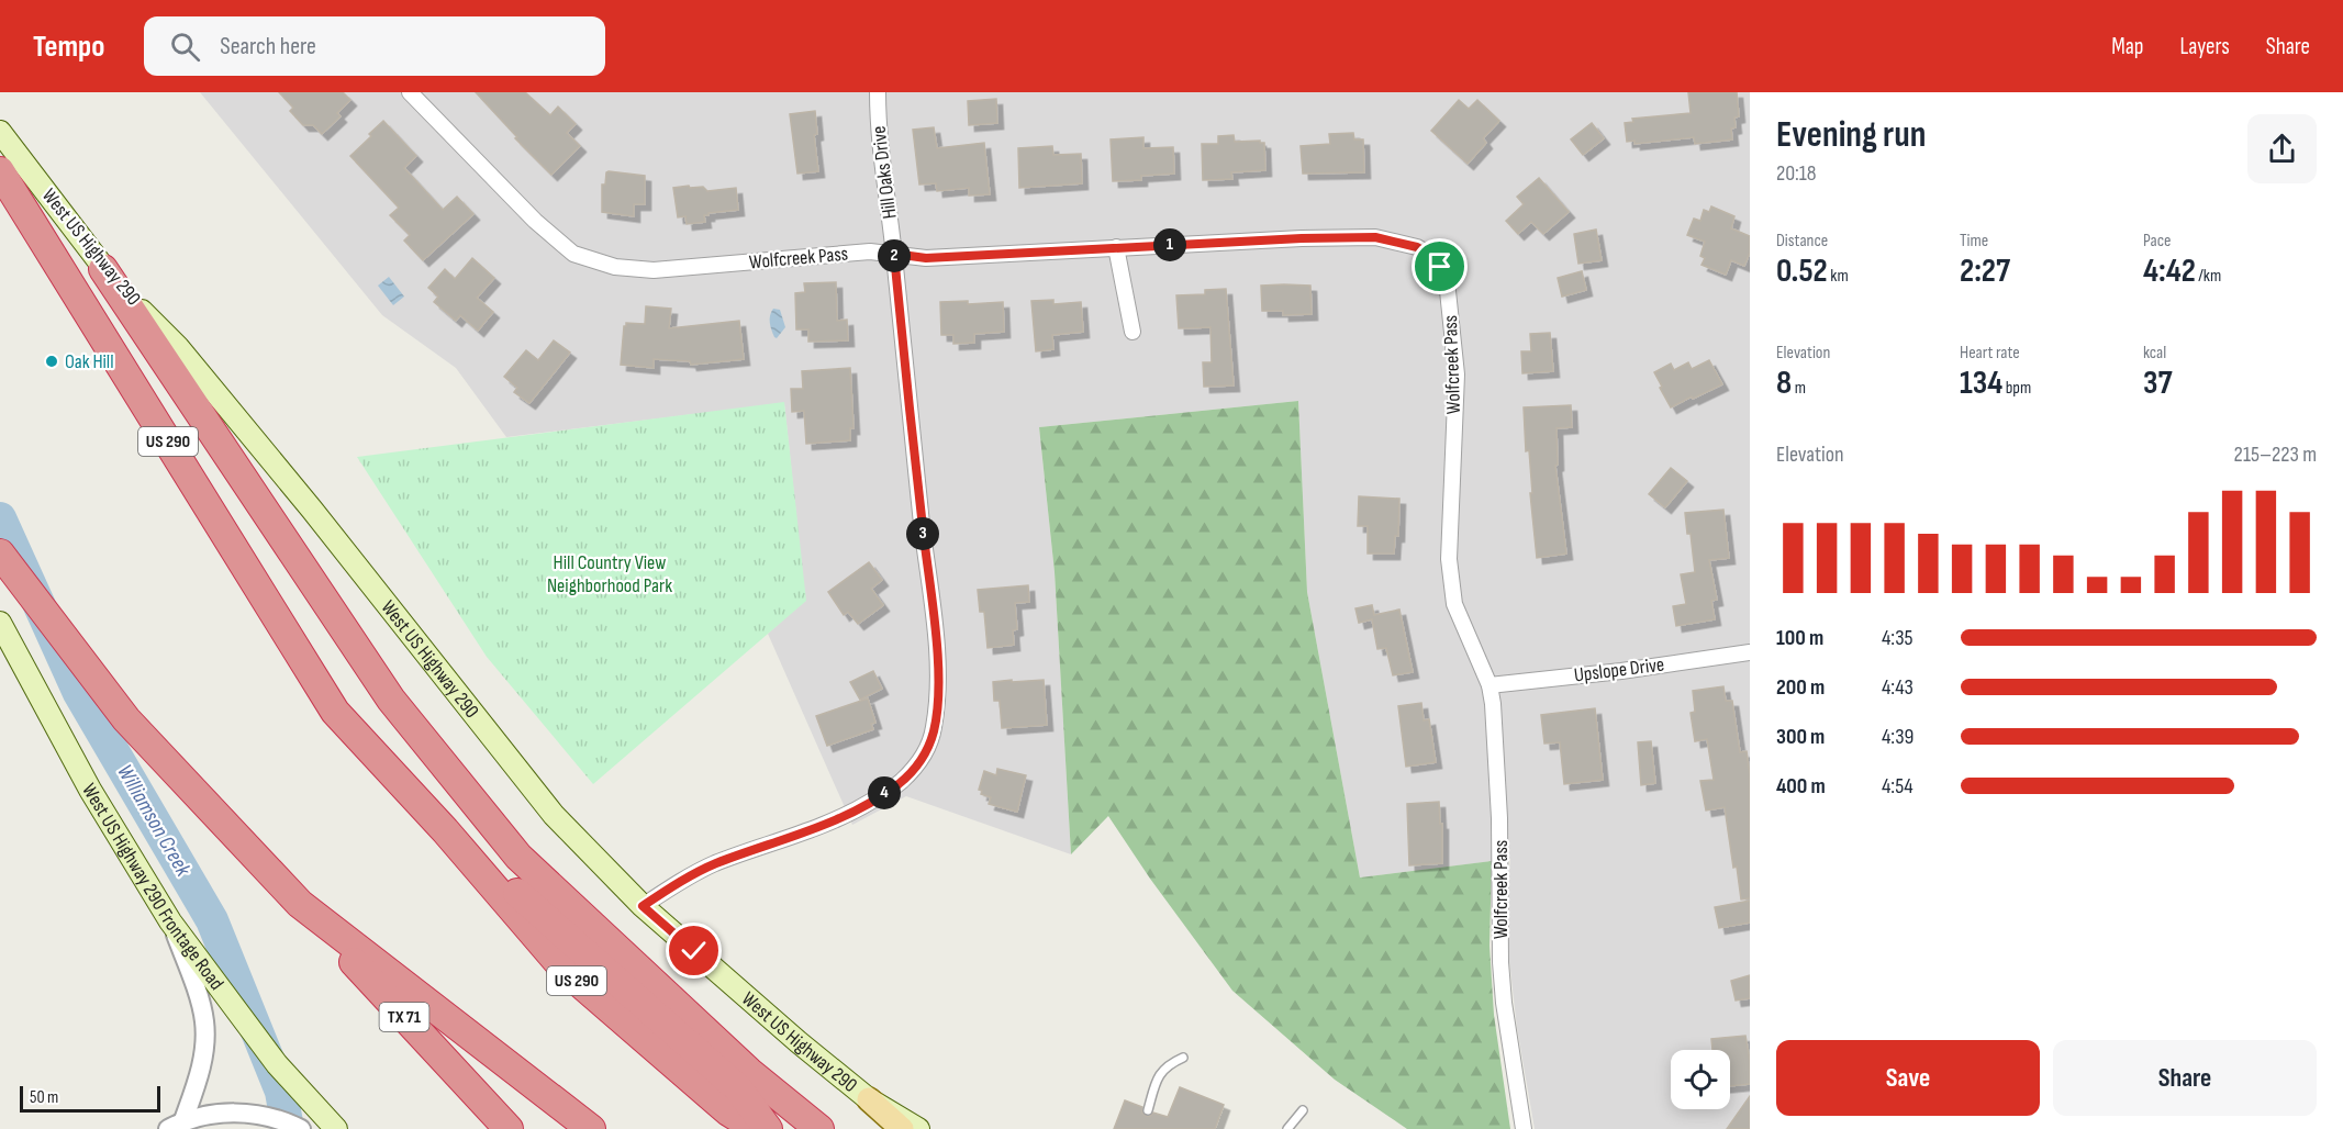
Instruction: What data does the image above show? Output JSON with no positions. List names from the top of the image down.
{
  "streets": {
    "highway": ["West US Highway 290", "US 290", "TX 71"],
    "main road": ["West US Highway 290 Frontage Road"],
    "street": ["Hill Oaks Drive", "Wolfcreek Pass", "Upslope Drive"]
  },
  "crossings": [
    ["Hill Oaks Drive", "West US Highway 290"],
    ["Hill Oaks Drive", "Wolfcreek Pass"],
    ["Wolfcreek Pass", "Upslope Drive"]
  ],
  "water": ["Williamson Creek"],
  "parks": ["Hill Country View Neighborhood Park"],
  "places": ["Oak Hill"],
  "scale_bar": "50 m",
  "page": {
    "header": "Tempo",
    "search": "Search here",
    "nav": ["Map", "Layers", "Share"],
    "heading": ["Evening run", "20:18"],
    "stats": [
      ["Distance", "0.52 km"],
      ["Time", "2:27"],
      ["Pace", "4:42 /km"],
      ["Elevation", "8 m"],
      ["Heart rate", "134 bpm"],
      ["kcal", "37"]
    ],
    "pins": [
      "1",
      "2",
      "3",
      "4"
    ],
    "chart": ["Elevation", "215–223 m"],
    "list": [
      {
        "name": "100 m",
        "note": "4:35"
      },
      {
        "name": "200 m",
        "note": "4:43"
      },
      {
        "name": "300 m",
        "note": "4:39"
      },
      {
        "name": "400 m",
        "note": "4:54"
      }
    ],
    "buttons": ["Save", "Share"],
    "scale": "50 m"
  }
}
